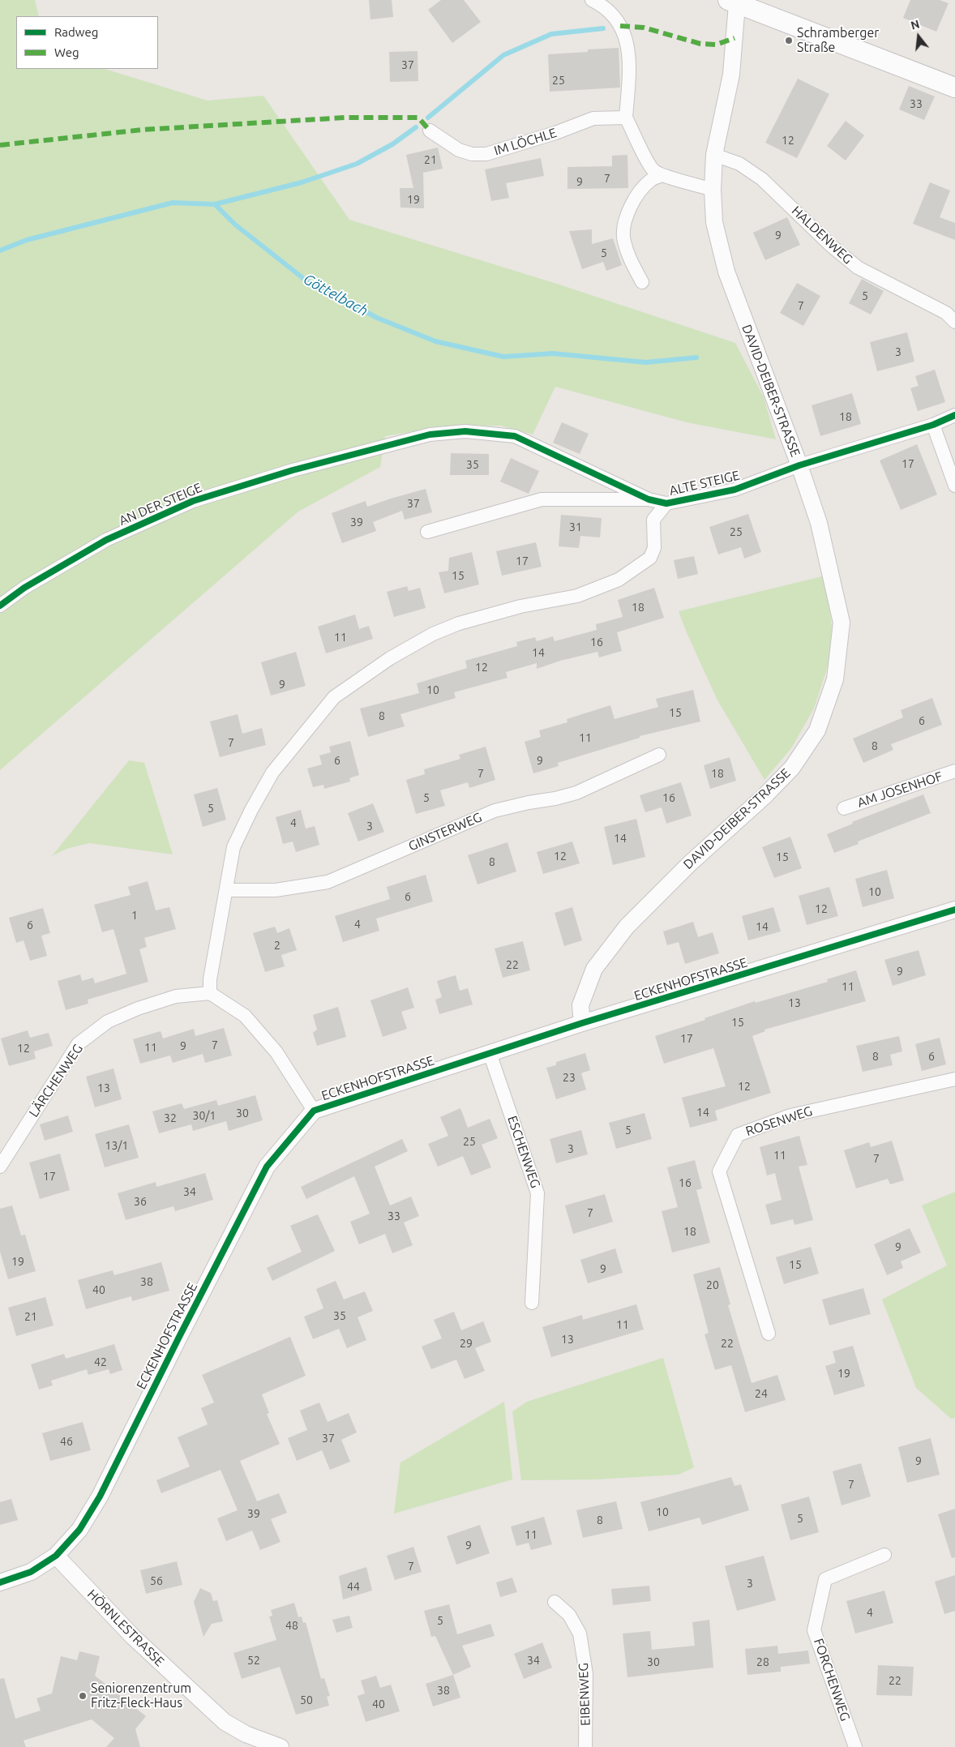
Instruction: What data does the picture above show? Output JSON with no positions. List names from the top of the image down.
{
  "streets": {
    "street": [
      "IM LÖCHLE",
      "HALDENWEG",
      "DAVID-DEIBER-STRASSE",
      "ALTE STEIGE",
      "AN DER STEIGE",
      "AM JOSENHOF",
      "GINSTERWEG",
      "ECKENHOFSTRASSE",
      "LÄRCHENWEG",
      "ROSENWEG",
      "ESCHENWEG",
      "HÖRNLESTRASSE",
      "FORCHENWEG",
      "EIBENWEG"
    ]
  },
  "crossings": [
    ["HALDENWEG", "DAVID-DEIBER-STRASSE"],
    ["DAVID-DEIBER-STRASSE", "ALTE STEIGE"],
    ["DAVID-DEIBER-STRASSE", "ECKENHOFSTRASSE"],
    ["ALTE STEIGE", "AN DER STEIGE"],
    ["ECKENHOFSTRASSE", "ESCHENWEG"],
    ["ECKENHOFSTRASSE", "HÖRNLESTRASSE"]
  ],
  "water": ["Göttelbach"],
  "places": ["Schramberger Straße", "Seniorenzentrum Fritz-Fleck-Haus"],
  "house_numbers": [
    "37",
    "25",
    "33",
    "12",
    "21",
    "7",
    "9",
    "19",
    "9",
    "5",
    "5",
    "7",
    "3",
    "18",
    "17",
    "35",
    "37",
    "39",
    "31",
    "25",
    "17",
    "15",
    "18",
    "11",
    "16",
    "14",
    "12",
    "9",
    "10",
    "15",
    "8",
    "6",
    "11",
    "7",
    "8",
    "6",
    "9",
    "7",
    "18",
    "5",
    "16",
    "5",
    "4",
    "3",
    "14",
    "12",
    "15",
    "8",
    "10",
    "6",
    "12",
    "1",
    "4",
    "6",
    "14",
    "2",
    "22",
    "9",
    "11",
    "13",
    "15",
    "17",
    "7",
    "9",
    "11",
    "12",
    "8",
    "6",
    "23",
    "12",
    "13",
    "14",
    "30",
    "30/1",
    "32",
    "5",
    "25",
    "13/1",
    "3",
    "11",
    "7",
    "17",
    "16",
    "34",
    "36",
    "7",
    "33",
    "18",
    "9",
    "19",
    "15",
    "9",
    "38",
    "20",
    "40",
    "35",
    "21",
    "11",
    "13",
    "29",
    "22",
    "42",
    "19",
    "24",
    "37",
    "46",
    "9",
    "7",
    "10",
    "39",
    "5",
    "8",
    "11",
    "9",
    "7",
    "56",
    "3",
    "44",
    "4",
    "5",
    "48",
    "52",
    "34",
    "30",
    "28",
    "22",
    "38",
    "50",
    "40"
  ],
  "legend": ["Radweg", "Weg"],
  "north": "top"
}
